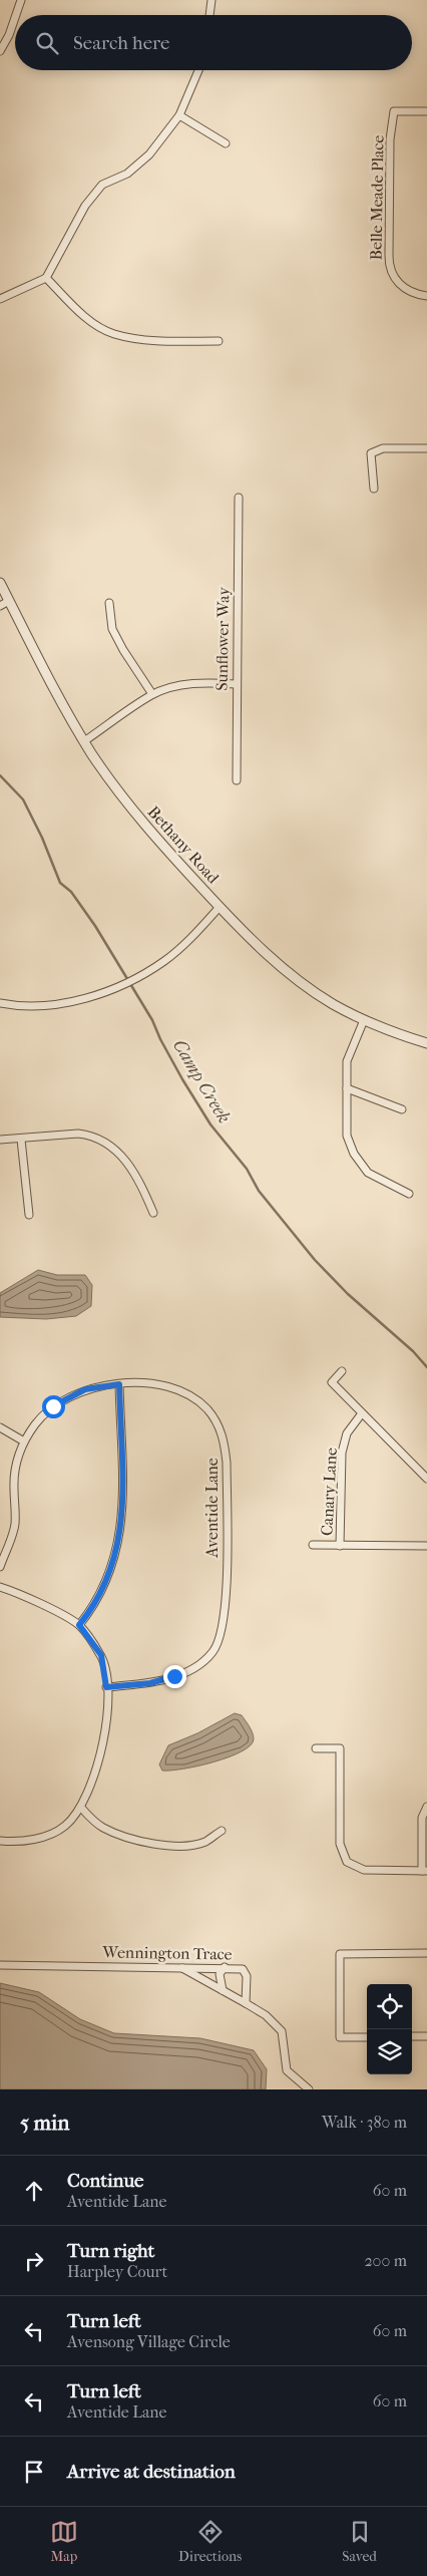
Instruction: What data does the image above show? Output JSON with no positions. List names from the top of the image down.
{
  "streets": {
    "street": [
      "Belle Meade Place",
      "Sunflower Way",
      "Bethany Road",
      "Canary Lane",
      "Aventide Lane",
      "Wennington Trace"
    ]
  },
  "water": ["Camp Creek"],
  "page": {
    "search": "Search here",
    "heading": ["5 min", "Walk · 380 m"],
    "list": [
      ["Continue", "Aventide Lane", "60 m"],
      ["Turn right", "Harpley Court", "200 m"],
      ["Turn left", "Avensong Village Circle", "60 m"],
      ["Turn left", "Aventide Lane", "60 m"],
      "Arrive at destination"
    ],
    "nav": ["Map", "Directions", "Saved"]
  }
}
